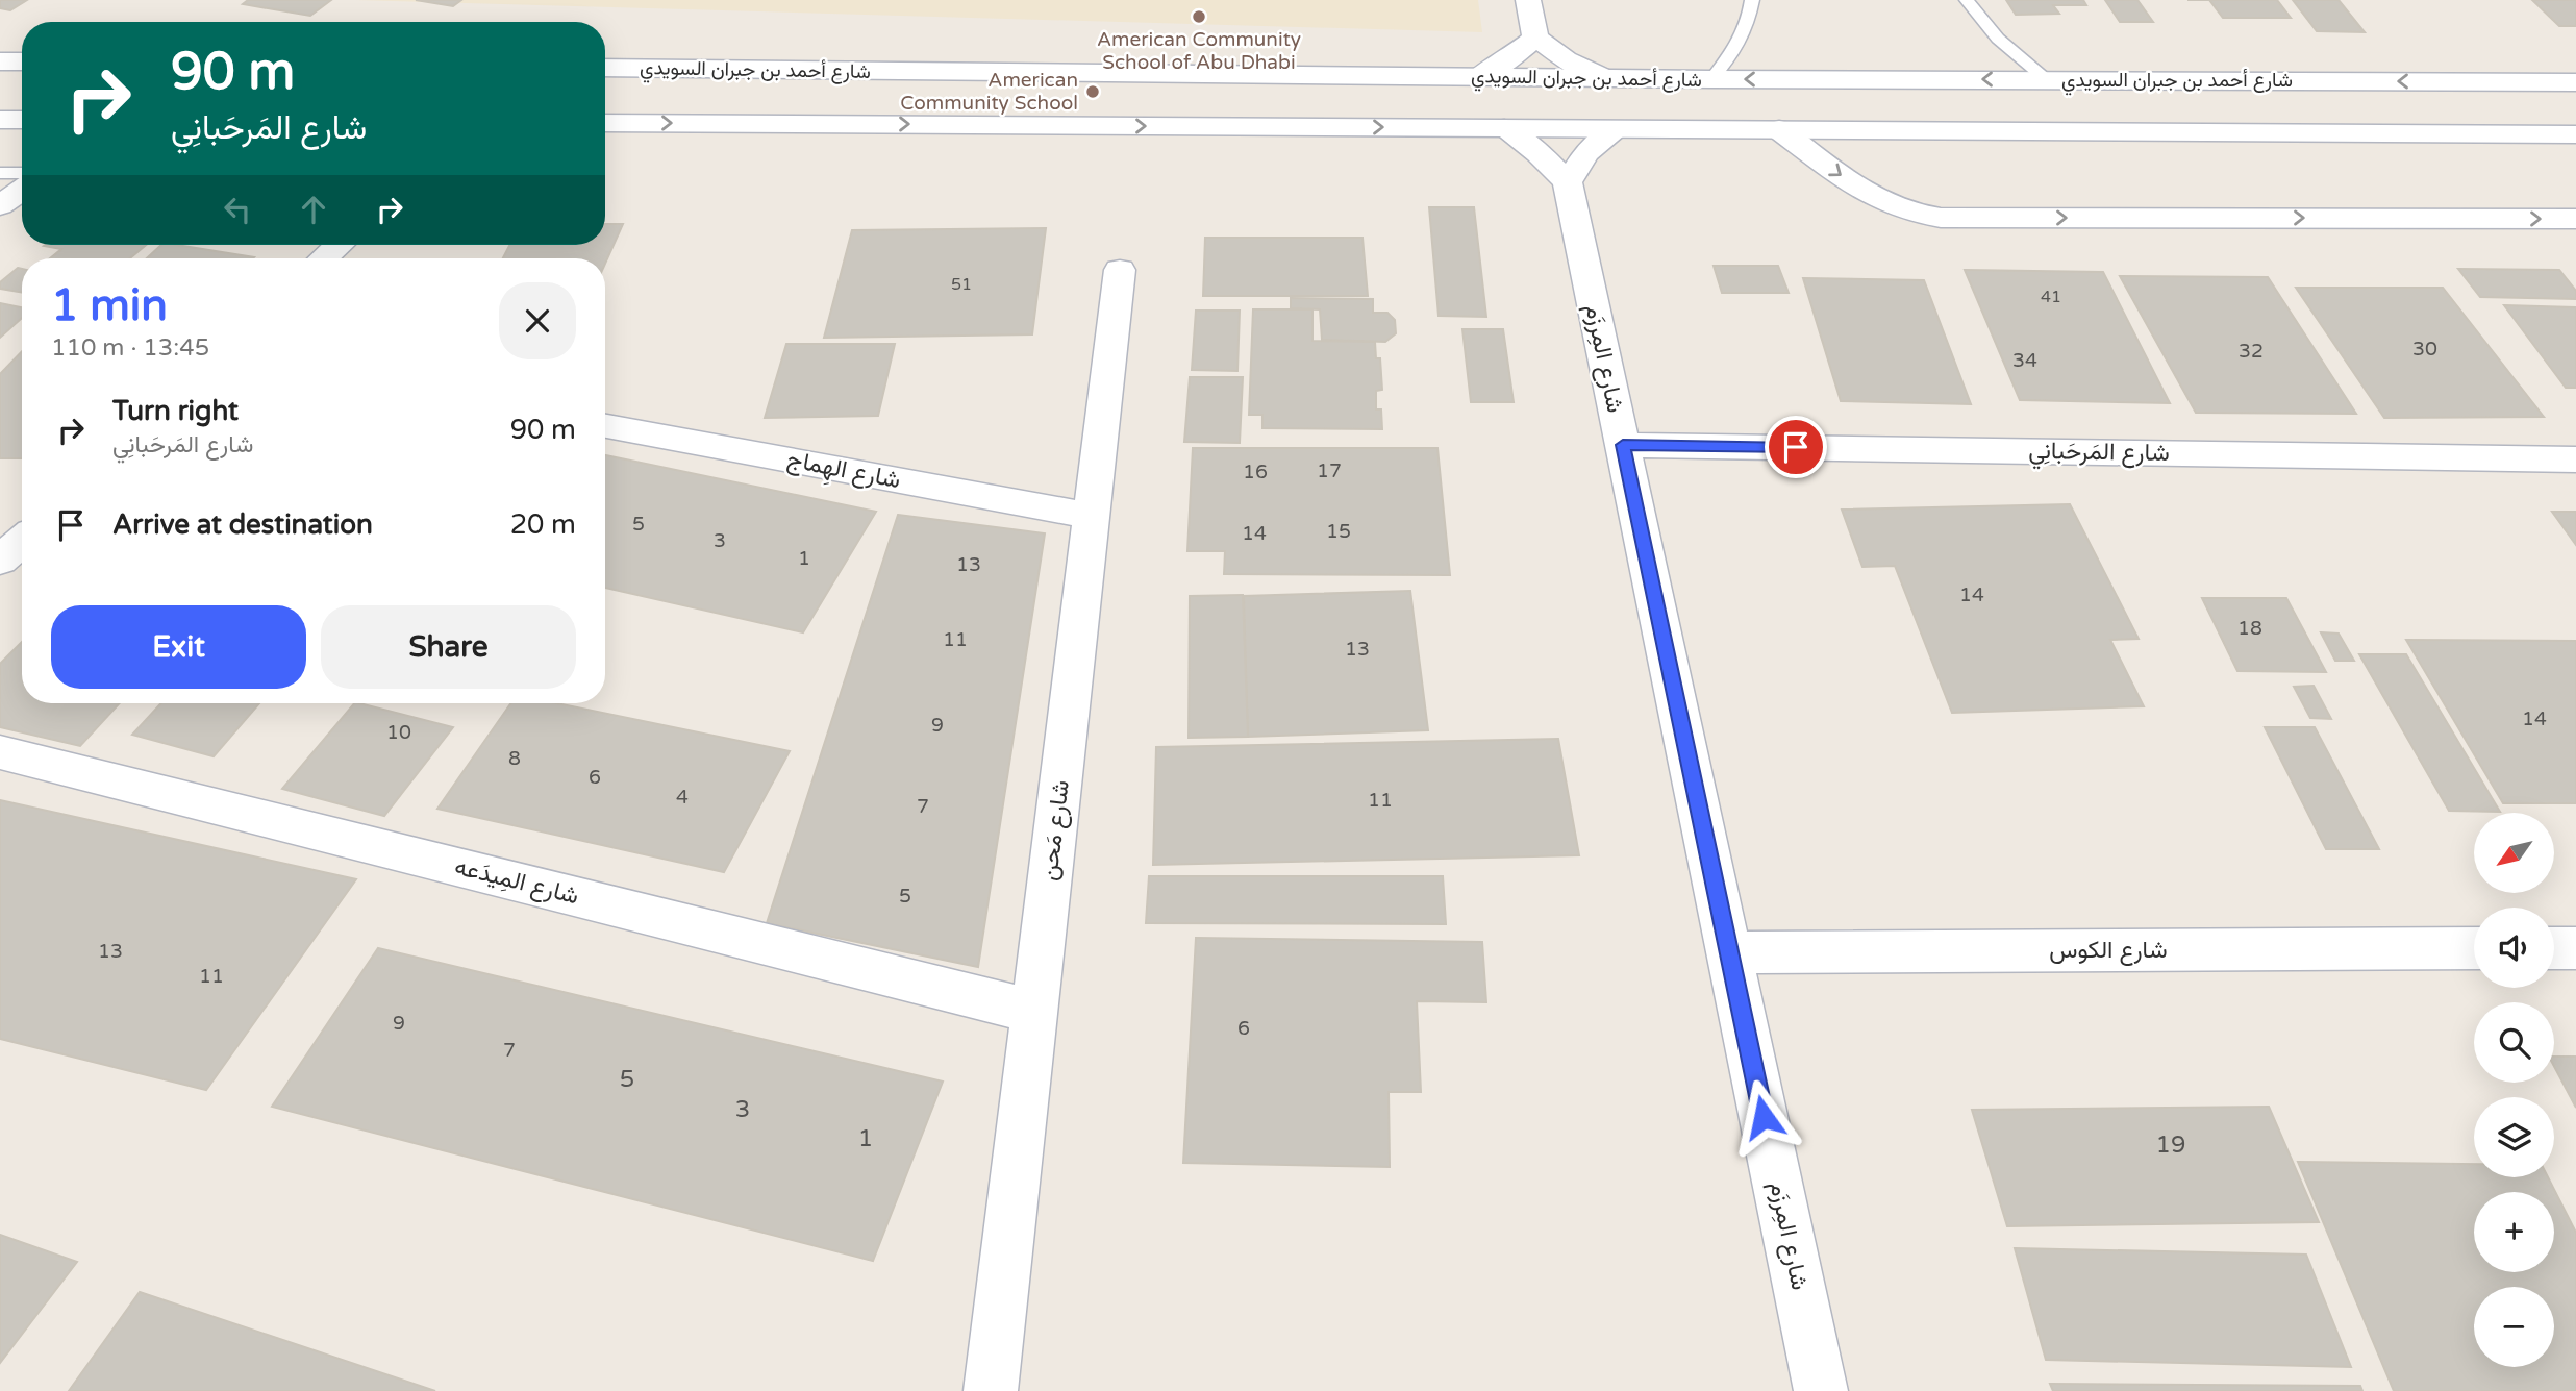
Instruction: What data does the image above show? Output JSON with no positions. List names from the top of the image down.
{
  "streets": {
    "street": [
      "شارع أحمد بن جبران السويدي",
      "شارع المِرزَم",
      "شارع المَرحَبانِي",
      "شارع الهِماج",
      "شارع مَحن",
      "شارع المِيدَعه",
      "شارع الكوس"
    ]
  },
  "crossings": [
    ["شارع المِرزَم", "شارع المَرحَبانِي"],
    ["شارع المِرزَم", "شارع الكوس"],
    ["شارع الهِماج", "شارع مَحن"],
    ["شارع مَحن", "شارع المِيدَعه"]
  ],
  "places": ["American Community School of Abu Dhabi", "American Community School"],
  "house_numbers": [
    "51",
    "41",
    "30",
    "32",
    "34",
    "17",
    "16",
    "5",
    "15",
    "14",
    "3",
    "1",
    "13",
    "14",
    "18",
    "11",
    "13",
    "14",
    "9",
    "10",
    "8",
    "6",
    "4",
    "11",
    "7",
    "5",
    "13",
    "11",
    "9",
    "6",
    "7",
    "5",
    "3",
    "1",
    "19"
  ],
  "north": "bottom left",
  "page": {
    "turn": ["90 m", "شارع المَرحَبانِي"],
    "heading": ["1 min", "110 m · 13:45"],
    "list": [
      {
        "name": "Turn right",
        "note": "شارع المَرحَبانِي",
        "value": "90 m"
      },
      {
        "name": "Arrive at destination",
        "value": "20 m"
      }
    ],
    "buttons": ["Exit", "Share"],
    "map_buttons": ["+", "−"]
  }
}
